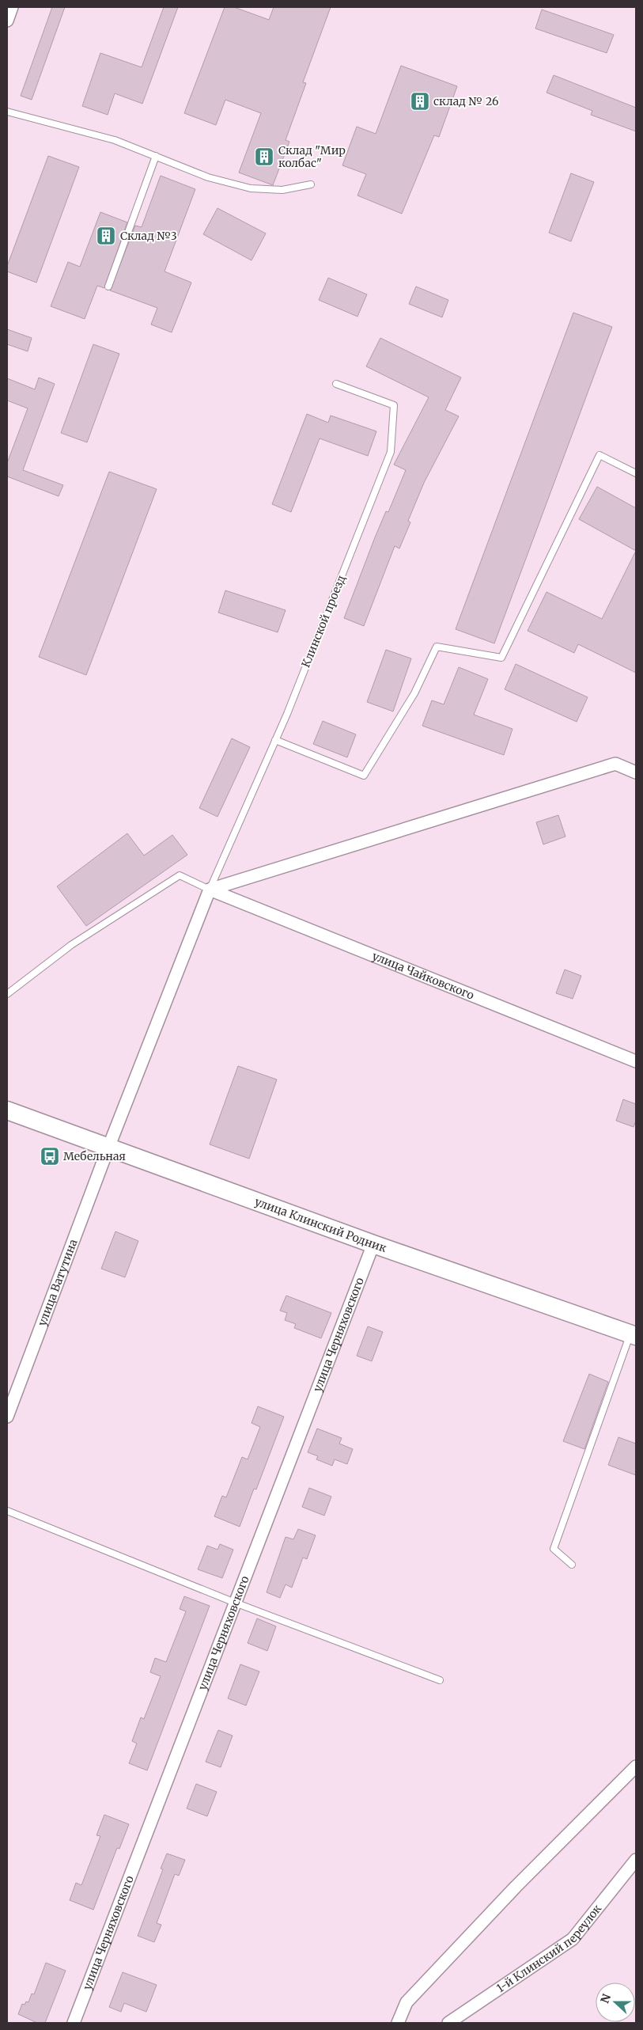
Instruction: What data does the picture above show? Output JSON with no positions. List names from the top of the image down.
{
  "streets": {
    "main road": ["улица Клинский Родник"],
    "street": [
      "улица Чайковского",
      "улица Ватутина",
      "улица Черняховского",
      "1-й Клинский переулок"
    ],
    "lane": ["Клинской проезд"]
  },
  "crossings": [
    ["Клинской проезд", "улица Чайковского"],
    ["Клинской проезд", "улица Ватутина"],
    ["улица Чайковского", "улица Ватутина"],
    ["улица Клинский Родник", "улица Ватутина"],
    ["улица Клинский Родник", "улица Черняховского"]
  ],
  "places": {
    "building": ["склад № 26", "Склад \"Мир колбас\"", "Склад №3"],
    "bus stop": ["Мебельная"]
  },
  "north": "left"
}
